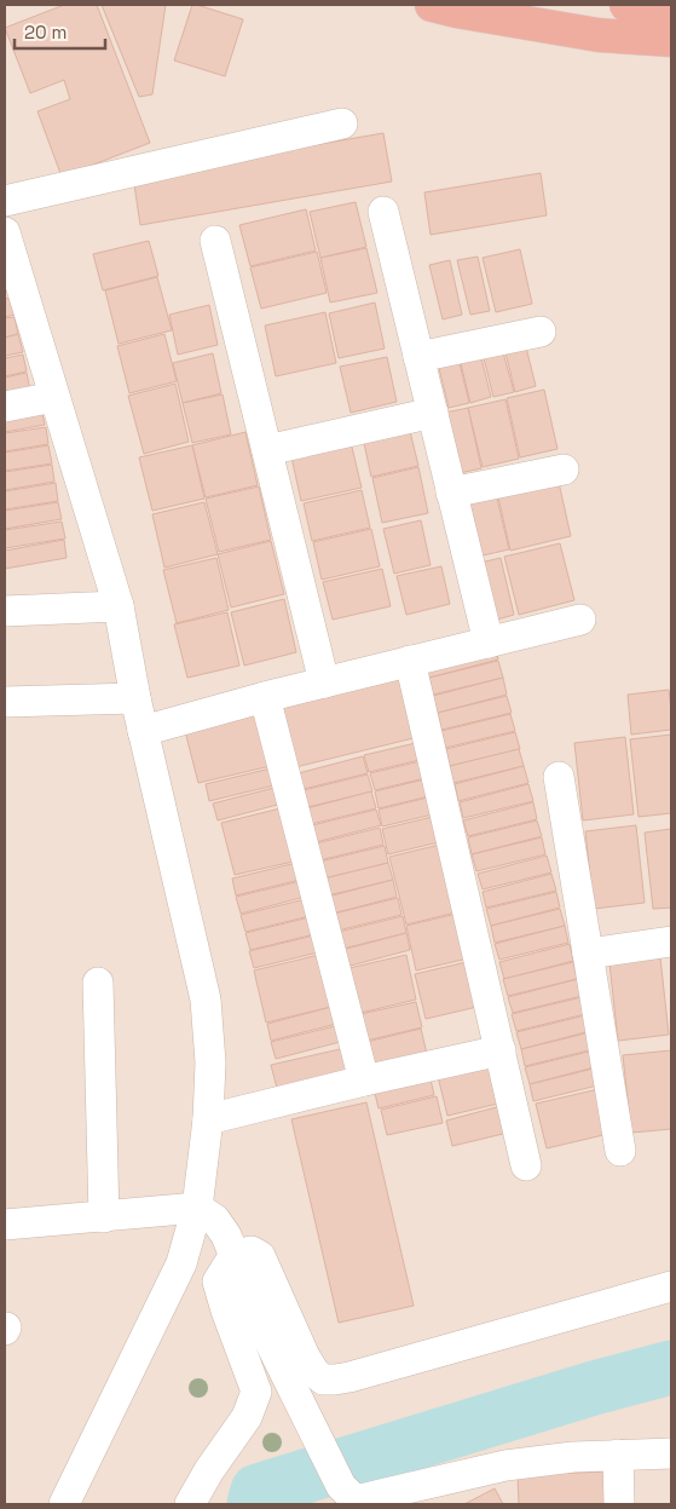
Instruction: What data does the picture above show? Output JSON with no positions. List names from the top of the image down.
{
  "scale_bar": "20 m"
}
